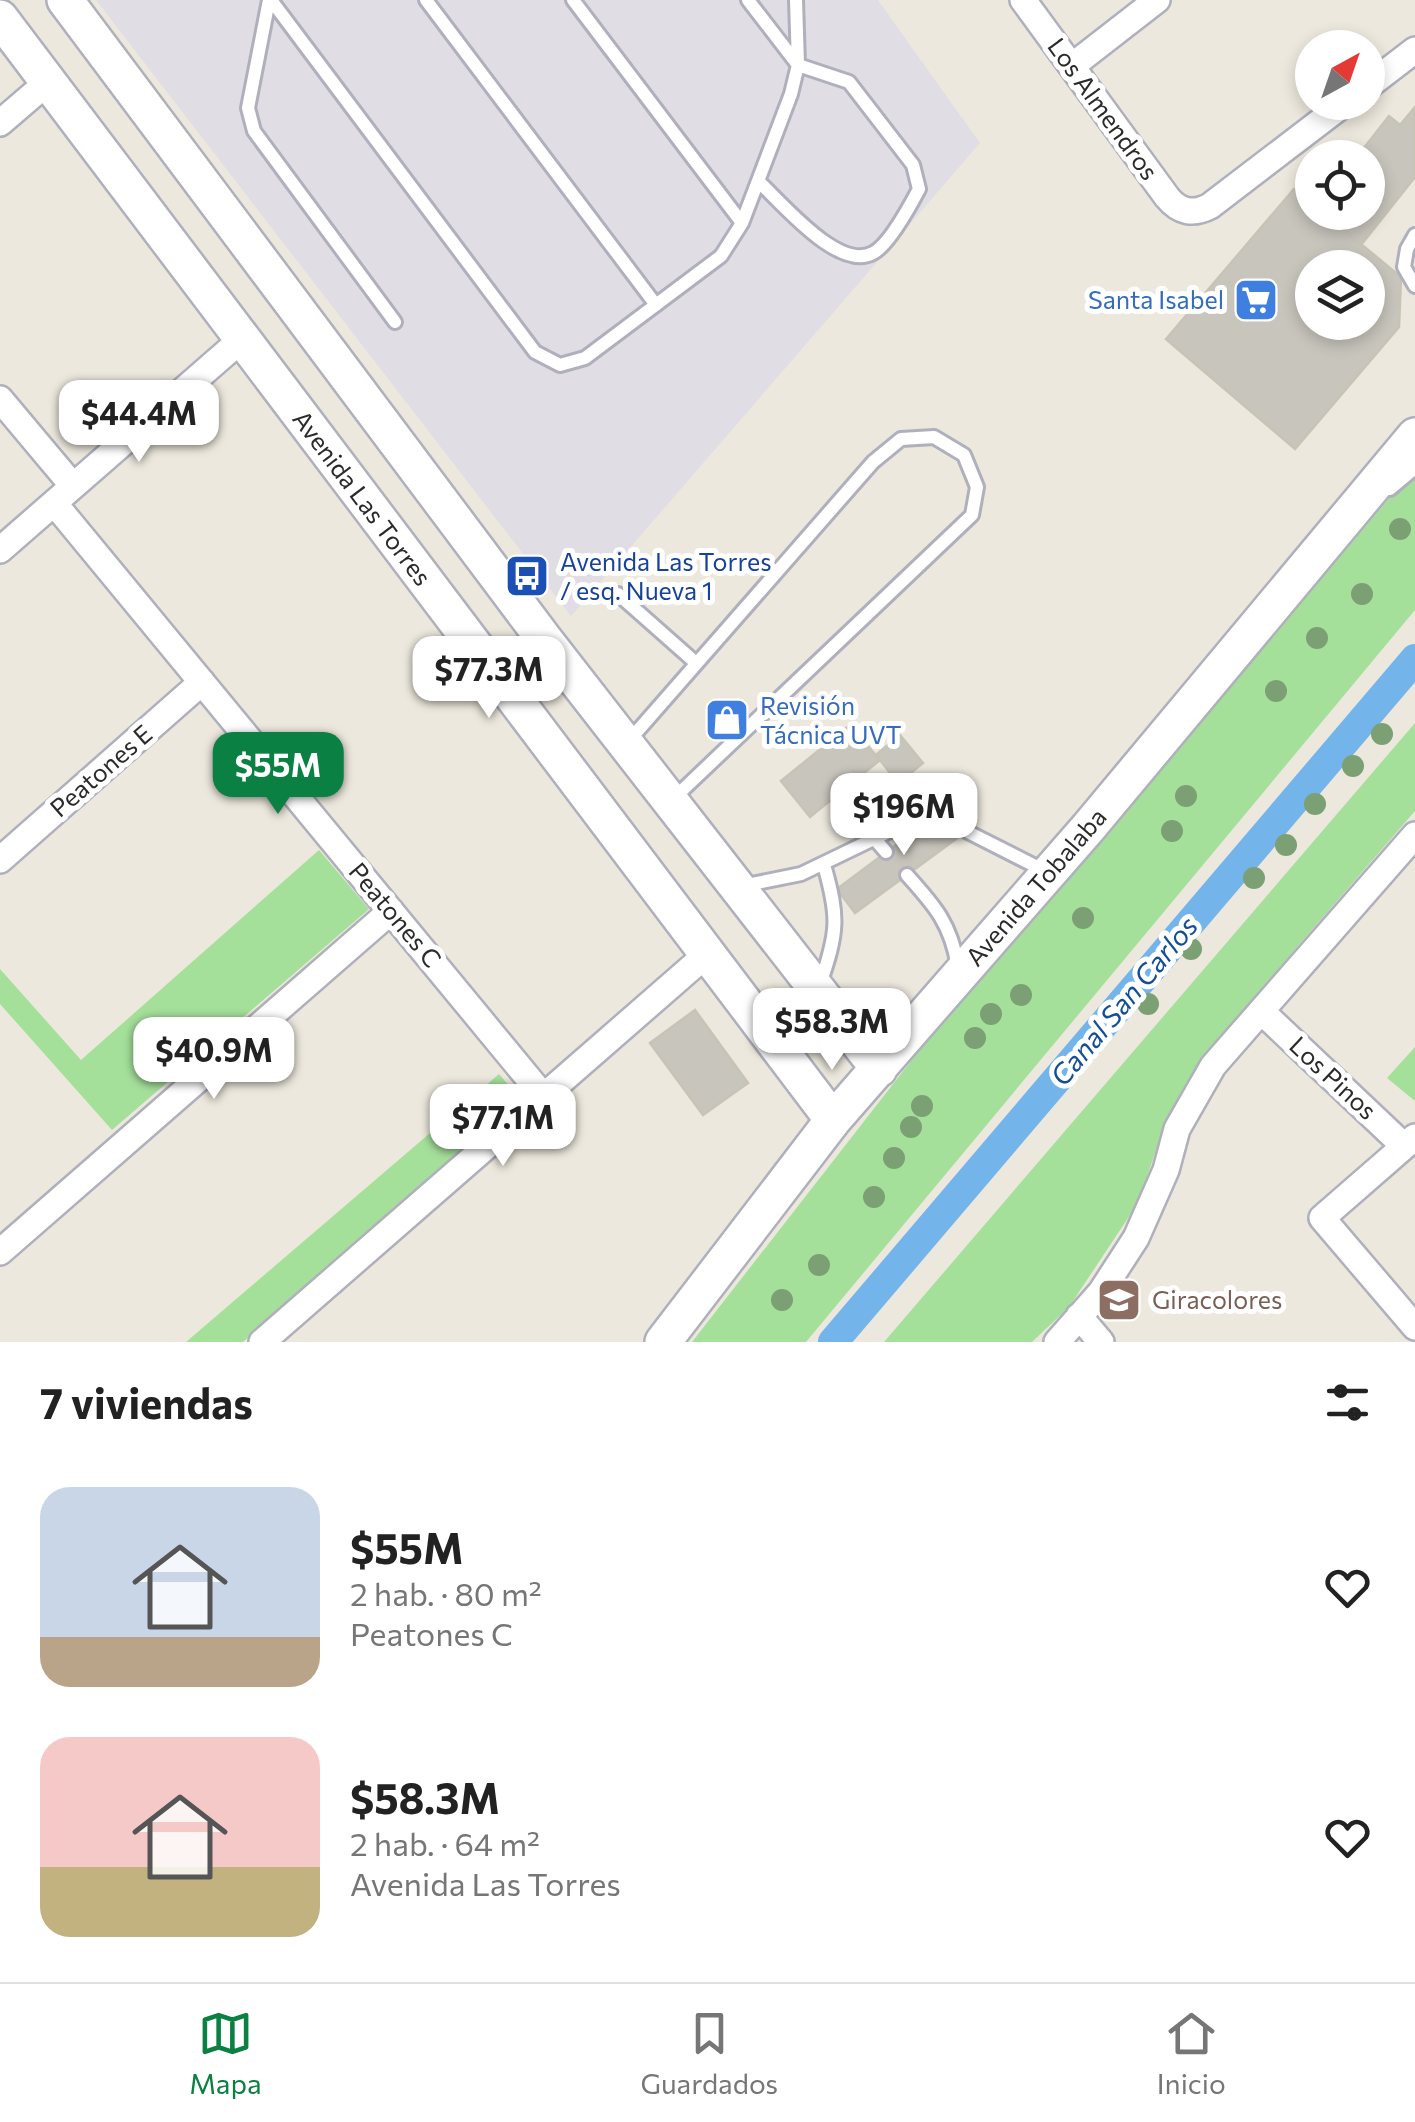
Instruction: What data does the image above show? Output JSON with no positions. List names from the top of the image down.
{
  "streets": {
    "main road": ["Avenida Las Torres", "Avenida Tobalaba"],
    "street": [
      "Los Almendros",
      "Peatones E",
      "Peatones C",
      "Los Pinos"
    ]
  },
  "crossings": [
    ["Avenida Las Torres", "Avenida Tobalaba"],
    ["Peatones E", "Peatones C"]
  ],
  "water": ["Canal San Carlos"],
  "places": {
    "supermarket": ["Santa Isabel"],
    "bus stop": ["Avenida Las Torres / esq. Nueva 1"],
    "shop": ["Revisión Tácnica UVT"],
    "school or university": ["Giracolores"]
  },
  "north": "top right",
  "page": {
    "price": [
      "$44.4M",
      "$77.3M",
      "$55M",
      "$196M",
      "$58.3M",
      "$40.9M",
      "$77.1M"
    ],
    "heading": "7 viviendas",
    "list": [
      {
        "name": "$55M",
        "note": "2 hab. · 80 m² · Peatones C"
      },
      {
        "name": "$58.3M",
        "note": "2 hab. · 64 m² · Avenida Las Torres"
      }
    ],
    "tabs": ["Mapa", "Guardados", "Inicio"]
  }
}
